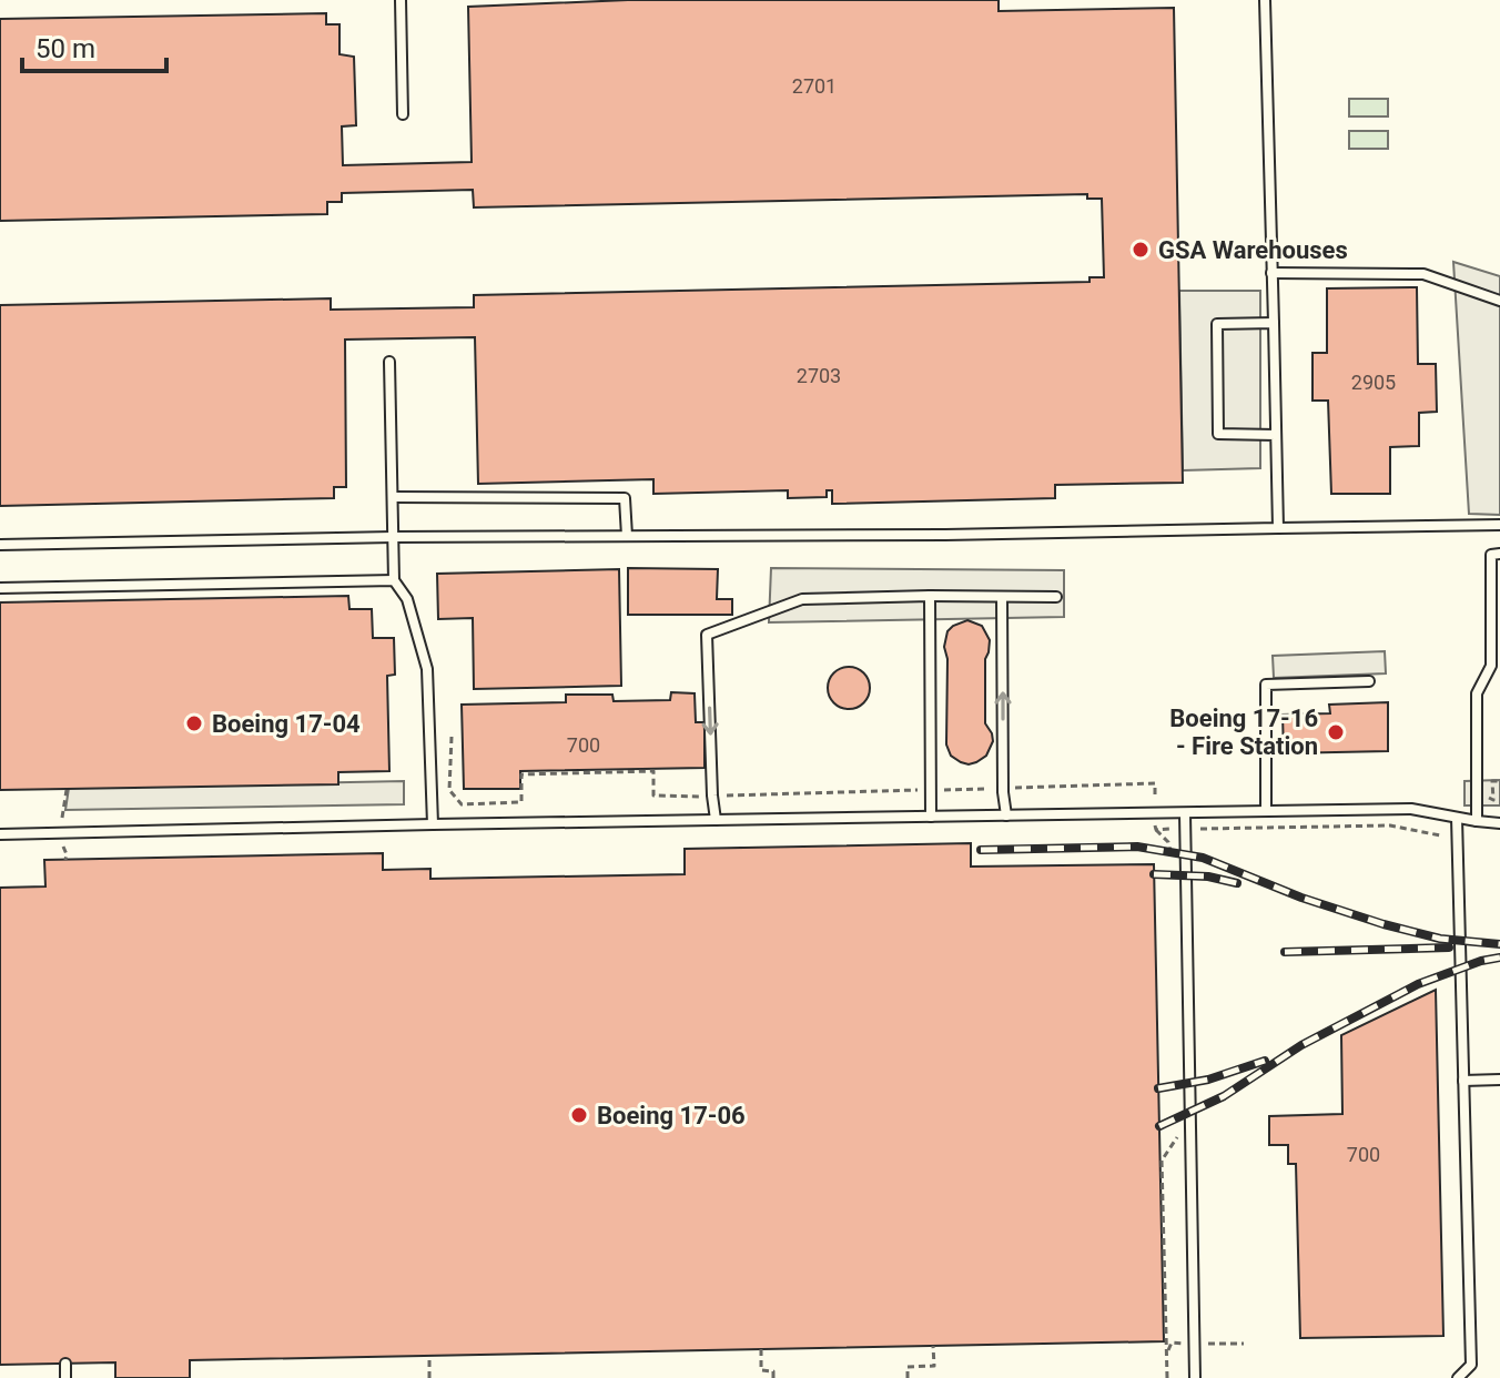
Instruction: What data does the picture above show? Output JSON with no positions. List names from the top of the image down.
{
  "places": [
    "GSA Warehouses",
    "Boeing 17-04",
    "Boeing 17-16 - Fire Station",
    "Boeing 17-06"
  ],
  "house_numbers": [
    "2701",
    "2703",
    "2905",
    "700",
    "700"
  ],
  "scale_bar": "50 m"
}
